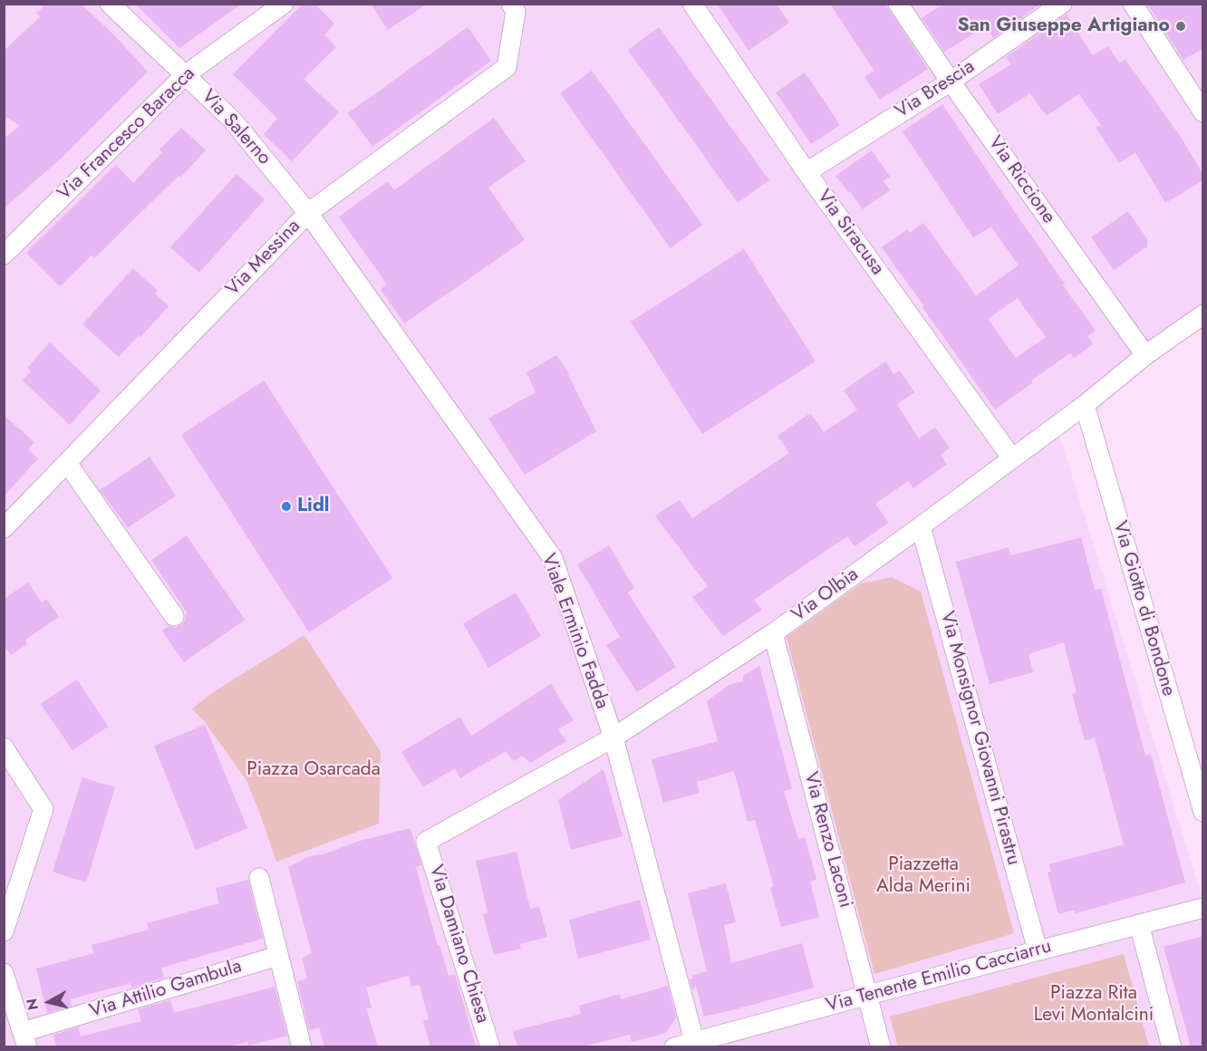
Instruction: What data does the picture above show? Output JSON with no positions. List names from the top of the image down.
{
  "streets": {
    "street": [
      "Via Brescia",
      "Via Salerno",
      "Via Francesco Baracca",
      "Via Riccione",
      "Via Siracusa",
      "Via Messina",
      "Via Olbia",
      "Via Giotto di Bondone",
      "Viale Erminio Fadda",
      "Via Monsignor Giovanni Pirastru",
      "Via Renzo Laconi",
      "Via Damiano Chiesa",
      "Via Tenente Emilio Cacciarru",
      "Via Attilio Gambula"
    ]
  },
  "crossings": [
    ["Via Brescia", "Via Riccione"],
    ["Via Brescia", "Via Siracusa"],
    ["Via Salerno", "Via Francesco Baracca"],
    ["Via Salerno", "Via Messina"],
    ["Via Salerno", "Viale Erminio Fadda"],
    ["Via Riccione", "Via Olbia"],
    ["Via Siracusa", "Via Olbia"],
    ["Via Messina", "Viale Erminio Fadda"],
    ["Via Olbia", "Via Giotto di Bondone"],
    ["Via Olbia", "Viale Erminio Fadda"],
    ["Via Olbia", "Via Monsignor Giovanni Pirastru"],
    ["Via Olbia", "Via Renzo Laconi"],
    ["Via Olbia", "Via Damiano Chiesa"],
    ["Viale Erminio Fadda", "Via Tenente Emilio Cacciarru"],
    ["Via Monsignor Giovanni Pirastru", "Via Tenente Emilio Cacciarru"],
    ["Via Renzo Laconi", "Via Tenente Emilio Cacciarru"]
  ],
  "parks": ["Piazza Osarcada", "Piazzetta Alda Merini", "Piazza Rita Levi Montalcini"],
  "places": ["San Giuseppe Artigiano", "Lidl"],
  "north": "left"
}
